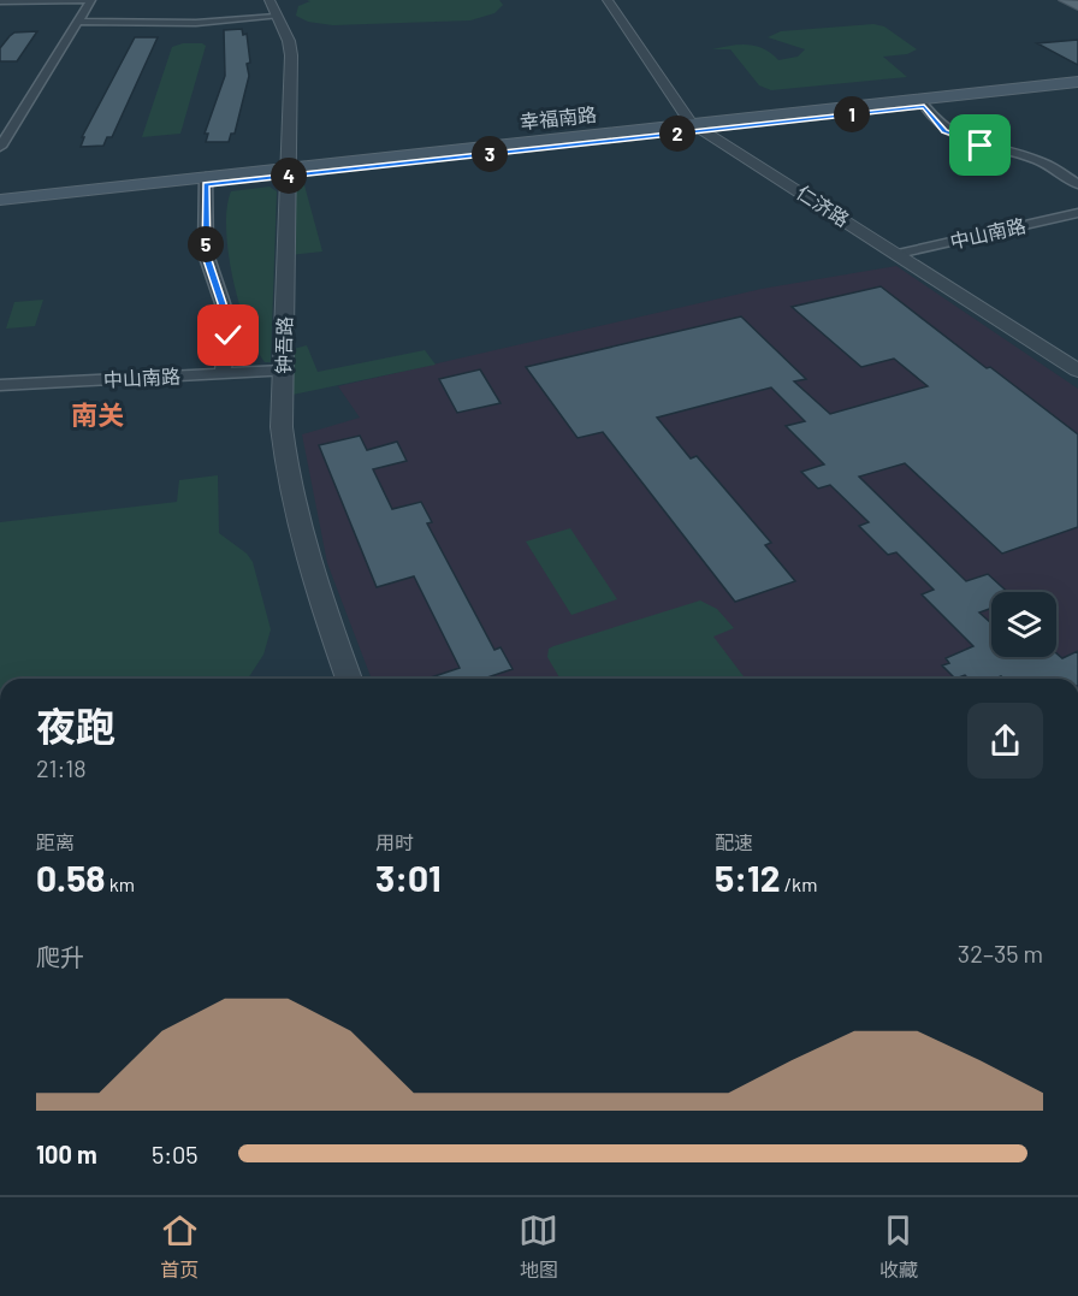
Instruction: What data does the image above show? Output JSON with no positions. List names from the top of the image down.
{
  "streets": {
    "main road": ["幸福南路"],
    "street": ["仁济路", "中山南路", "钟吾路"]
  },
  "crossings": [
    ["幸福南路", "仁济路"],
    ["幸福南路", "钟吾路"],
    ["仁济路", "中山南路"],
    ["中山南路", "钟吾路"]
  ],
  "districts": ["南关"],
  "page": {
    "pins": [
      "1",
      "2",
      "3",
      "4",
      "5"
    ],
    "heading": ["夜跑", "21:18"],
    "stats": [
      ["距离", "0.58 km"],
      ["用时", "3:01"],
      ["配速", "5:12 /km"]
    ],
    "chart": ["爬升", "32–35 m"],
    "list": [
      {
        "name": "100 m",
        "note": "5:05"
      }
    ],
    "tabs": ["首页", "地图", "收藏"]
  }
}
